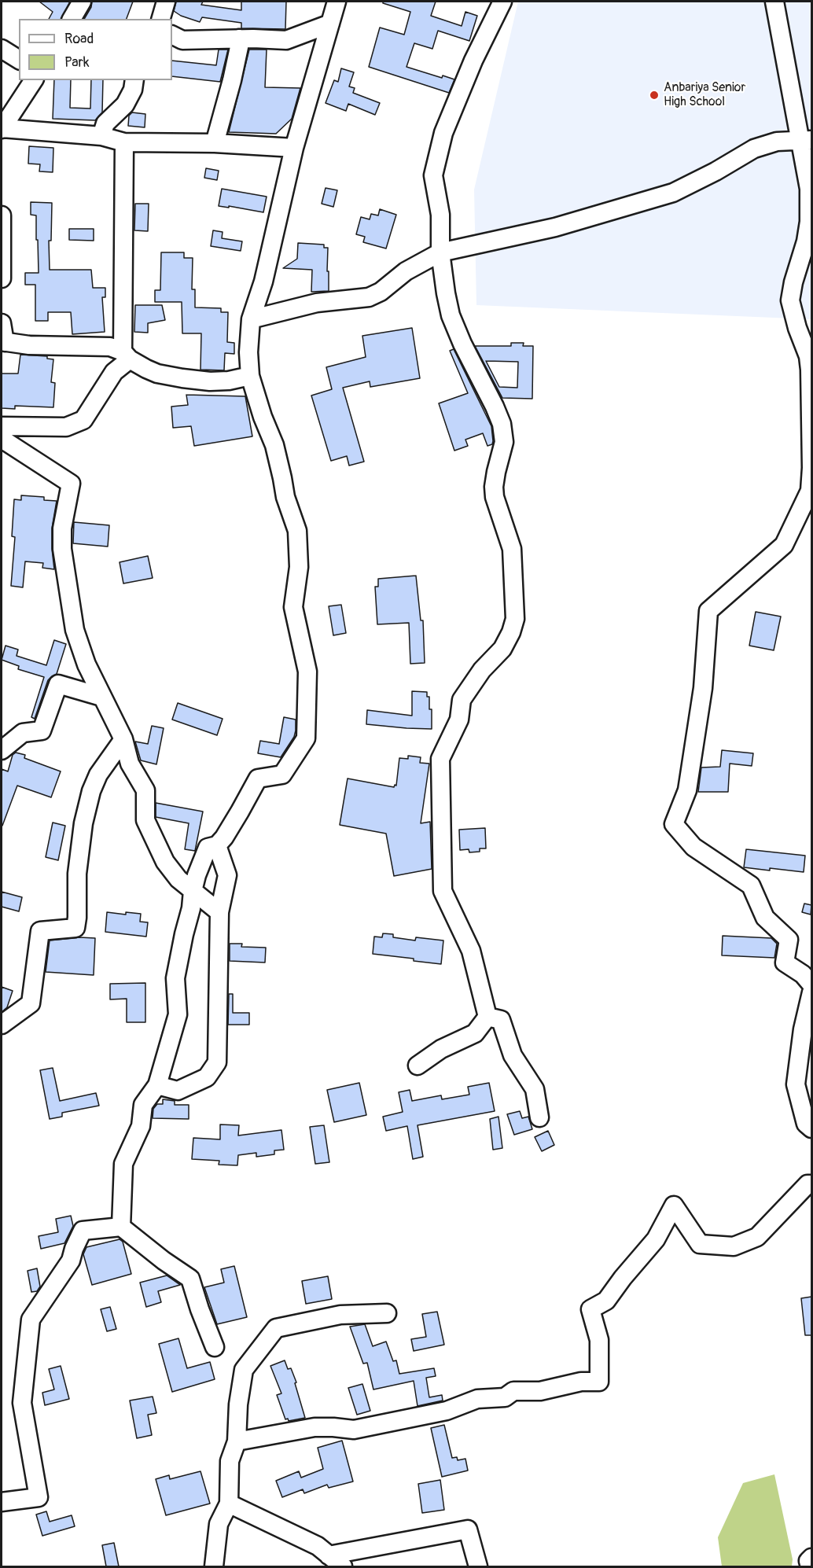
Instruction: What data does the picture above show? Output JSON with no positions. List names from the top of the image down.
{
  "places": ["Anbariya Senior High School"],
  "legend": ["Road", "Park"]
}
